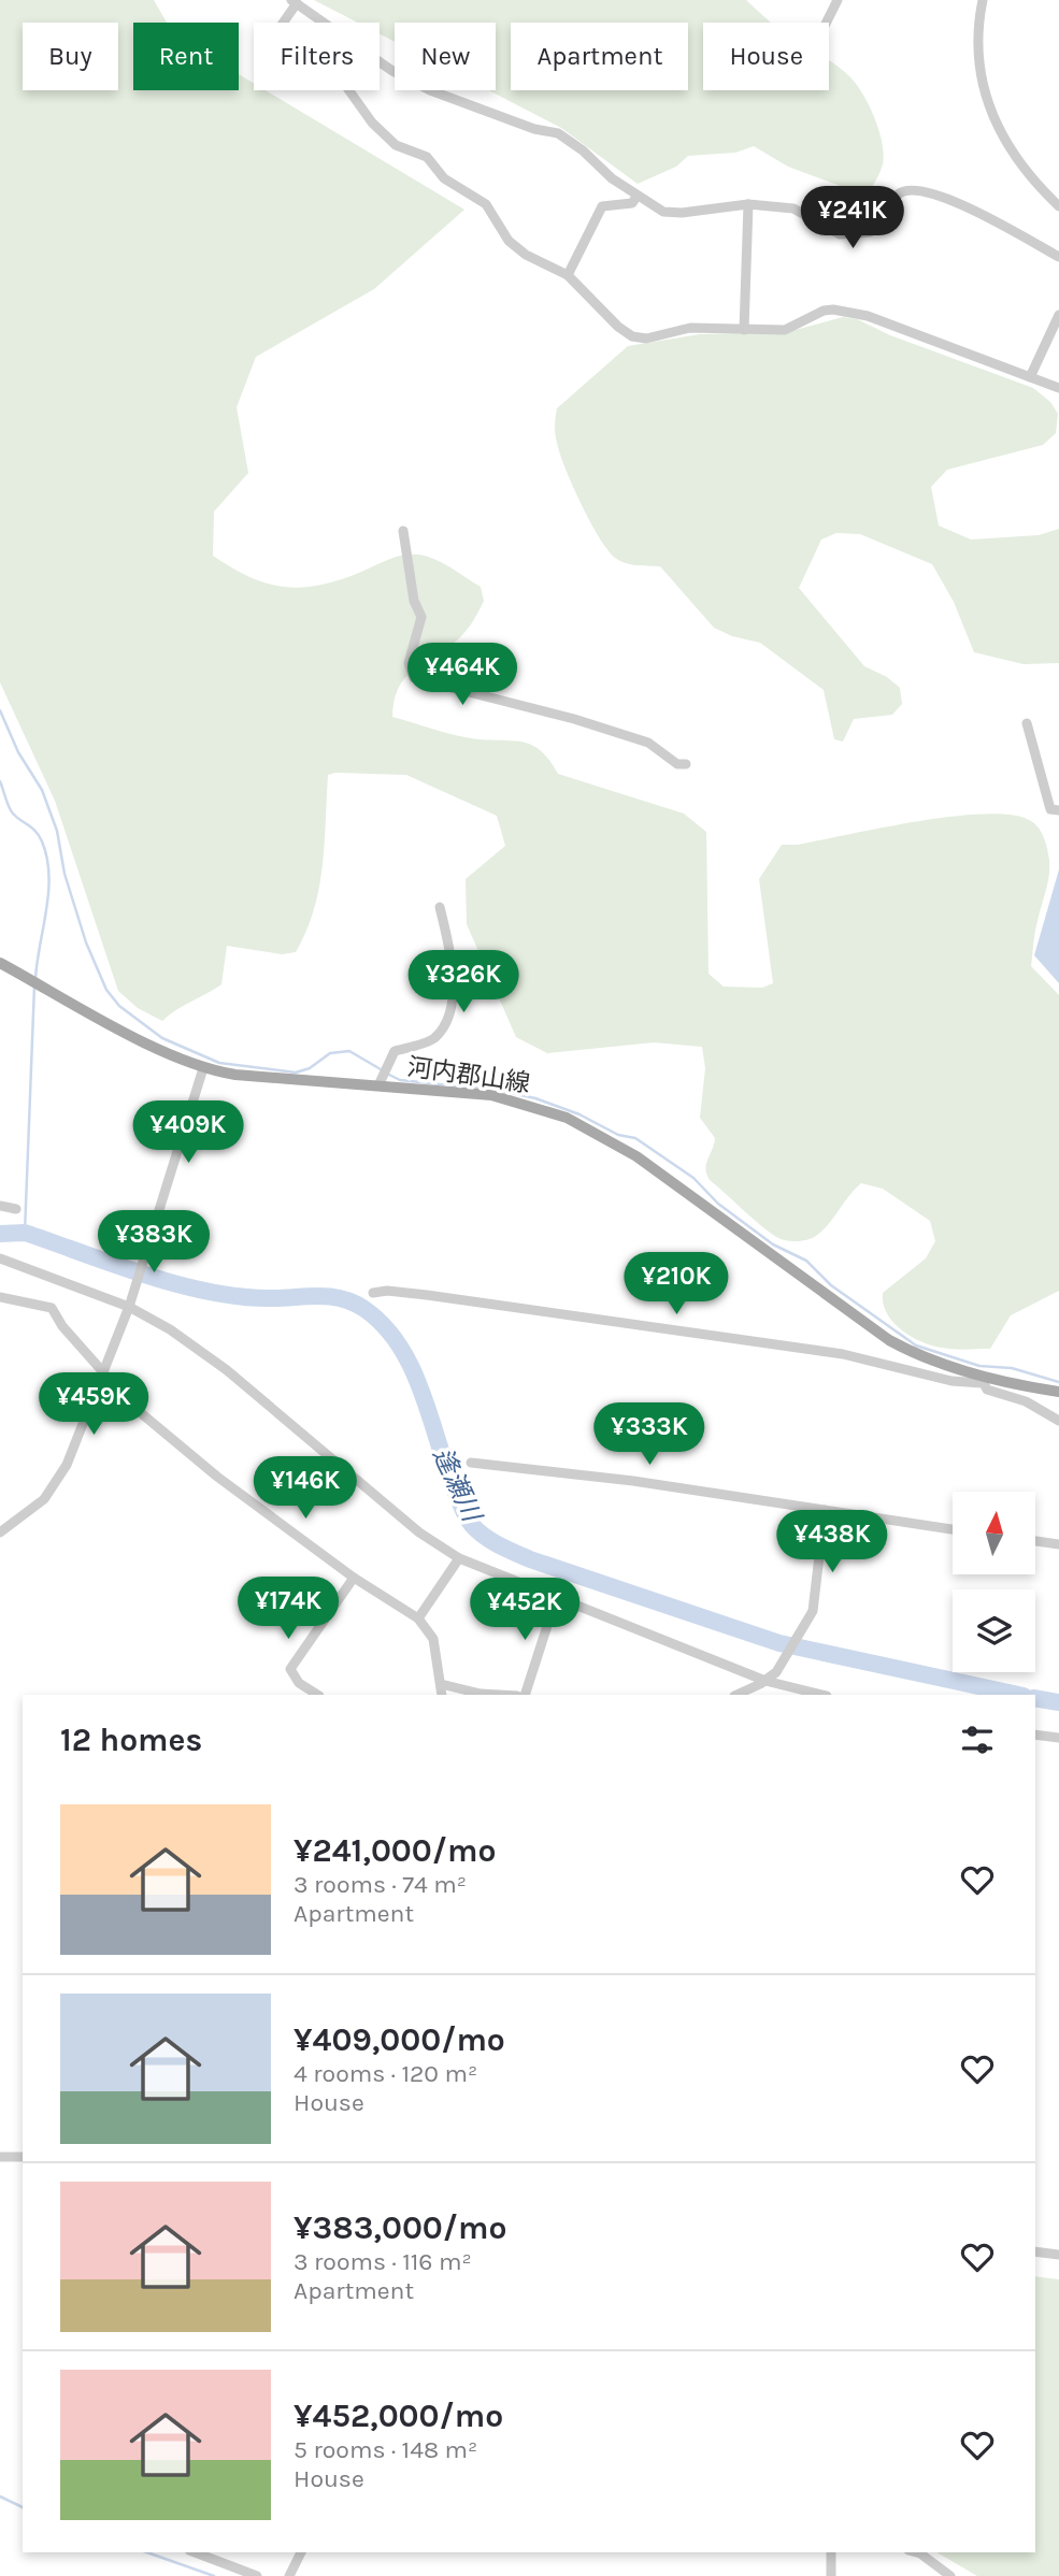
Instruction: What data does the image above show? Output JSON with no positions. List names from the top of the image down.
{
  "streets": {
    "main road": ["河内郡山線"]
  },
  "water": ["逢瀬川"],
  "north": "top",
  "page": {
    "chip": [
      "Buy",
      "Rent",
      "Filters",
      "New",
      "Apartment",
      "House"
    ],
    "price": [
      "¥241K",
      "¥464K",
      "¥326K",
      "¥409K",
      "¥383K",
      "¥210K",
      "¥459K",
      "¥333K",
      "¥146K",
      "¥438K",
      "¥174K",
      "¥452K"
    ],
    "heading": "12 homes",
    "list": [
      {
        "name": "¥241,000/mo",
        "note": "3 rooms · 74 m² · Apartment"
      },
      {
        "name": "¥409,000/mo",
        "note": "4 rooms · 120 m² · House"
      },
      {
        "name": "¥383,000/mo",
        "note": "3 rooms · 116 m² · Apartment"
      },
      {
        "name": "¥452,000/mo",
        "note": "5 rooms · 148 m² · House"
      }
    ]
  }
}
